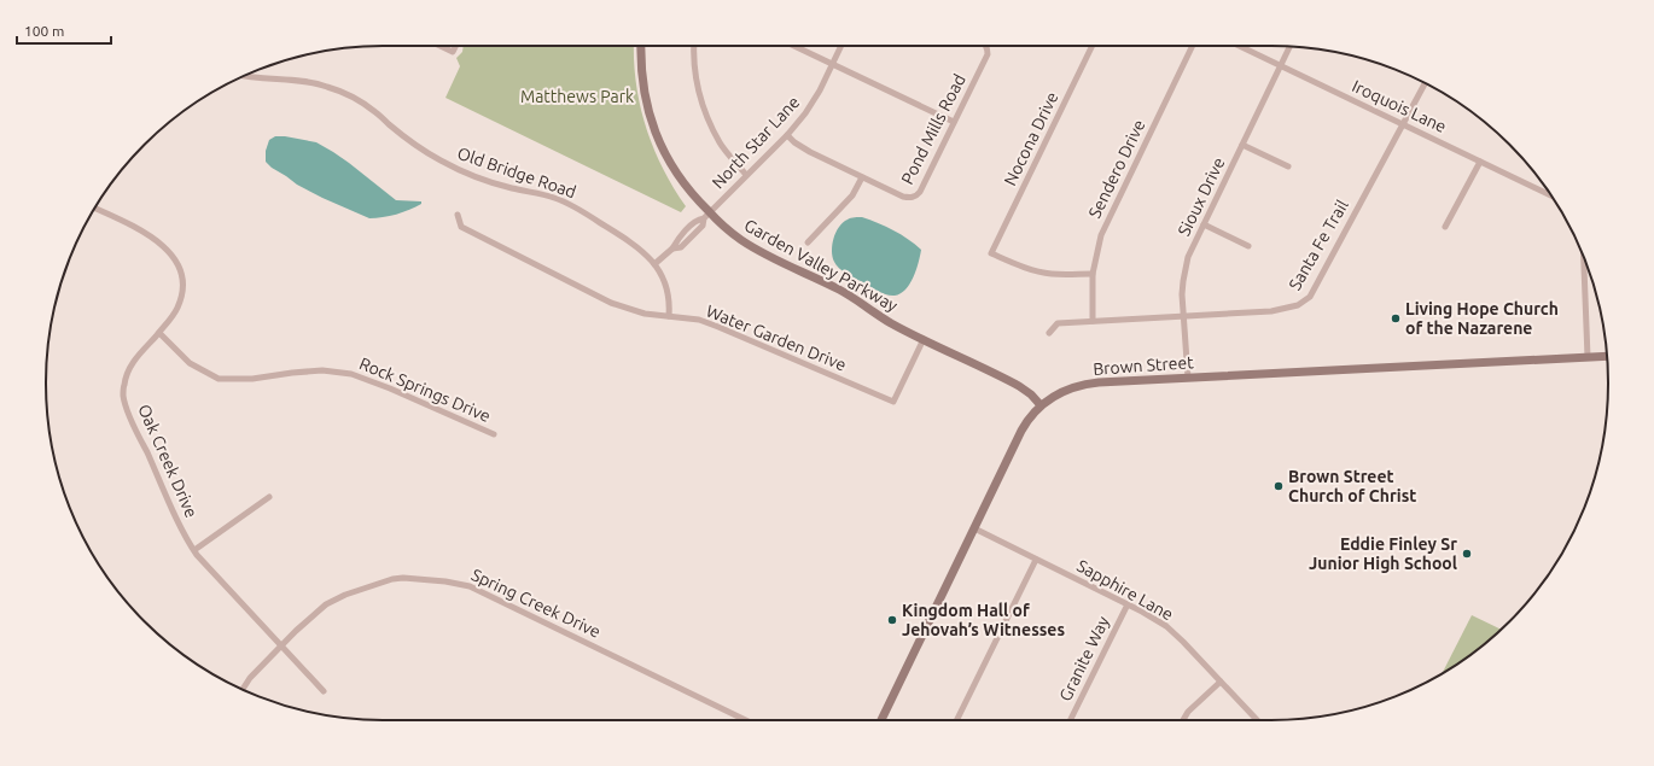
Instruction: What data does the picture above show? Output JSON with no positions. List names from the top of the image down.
{
  "streets": {
    "main road": ["Garden Valley Parkway", "Brown Street"],
    "street": [
      "Iroquois Lane",
      "Pond Mills Road",
      "Nocona Drive",
      "North Star Lane",
      "Sendero Drive",
      "Old Bridge Road",
      "Sioux Drive",
      "Santa Fe Trail",
      "Water Garden Drive",
      "Rock Springs Drive",
      "Oak Creek Drive",
      "Sapphire Lane",
      "Spring Creek Drive",
      "Granite Way"
    ]
  },
  "crossings": [
    ["Iroquois Lane", "Sioux Drive"],
    ["Iroquois Lane", "Santa Fe Trail"],
    ["Nocona Drive", "Sendero Drive"],
    ["North Star Lane", "Old Bridge Road"],
    ["North Star Lane", "Garden Valley Parkway"],
    ["Sendero Drive", "Santa Fe Trail"],
    ["Old Bridge Road", "Water Garden Drive"],
    ["Sioux Drive", "Santa Fe Trail"],
    ["Sioux Drive", "Brown Street"],
    ["Garden Valley Parkway", "Water Garden Drive"],
    ["Garden Valley Parkway", "Brown Street"],
    ["Brown Street", "Sapphire Lane"],
    ["Rock Springs Drive", "Oak Creek Drive"],
    ["Oak Creek Drive", "Spring Creek Drive"],
    ["Sapphire Lane", "Granite Way"]
  ],
  "parks": ["Matthews Park"],
  "places": [
    "Living Hope Church of the Nazarene",
    "Brown Street Church of Christ",
    "Eddie Finley Sr Junior High School",
    "Kingdom Hall of Jehovah’s Witnesses"
  ],
  "scale_bar": "100 m"
}
